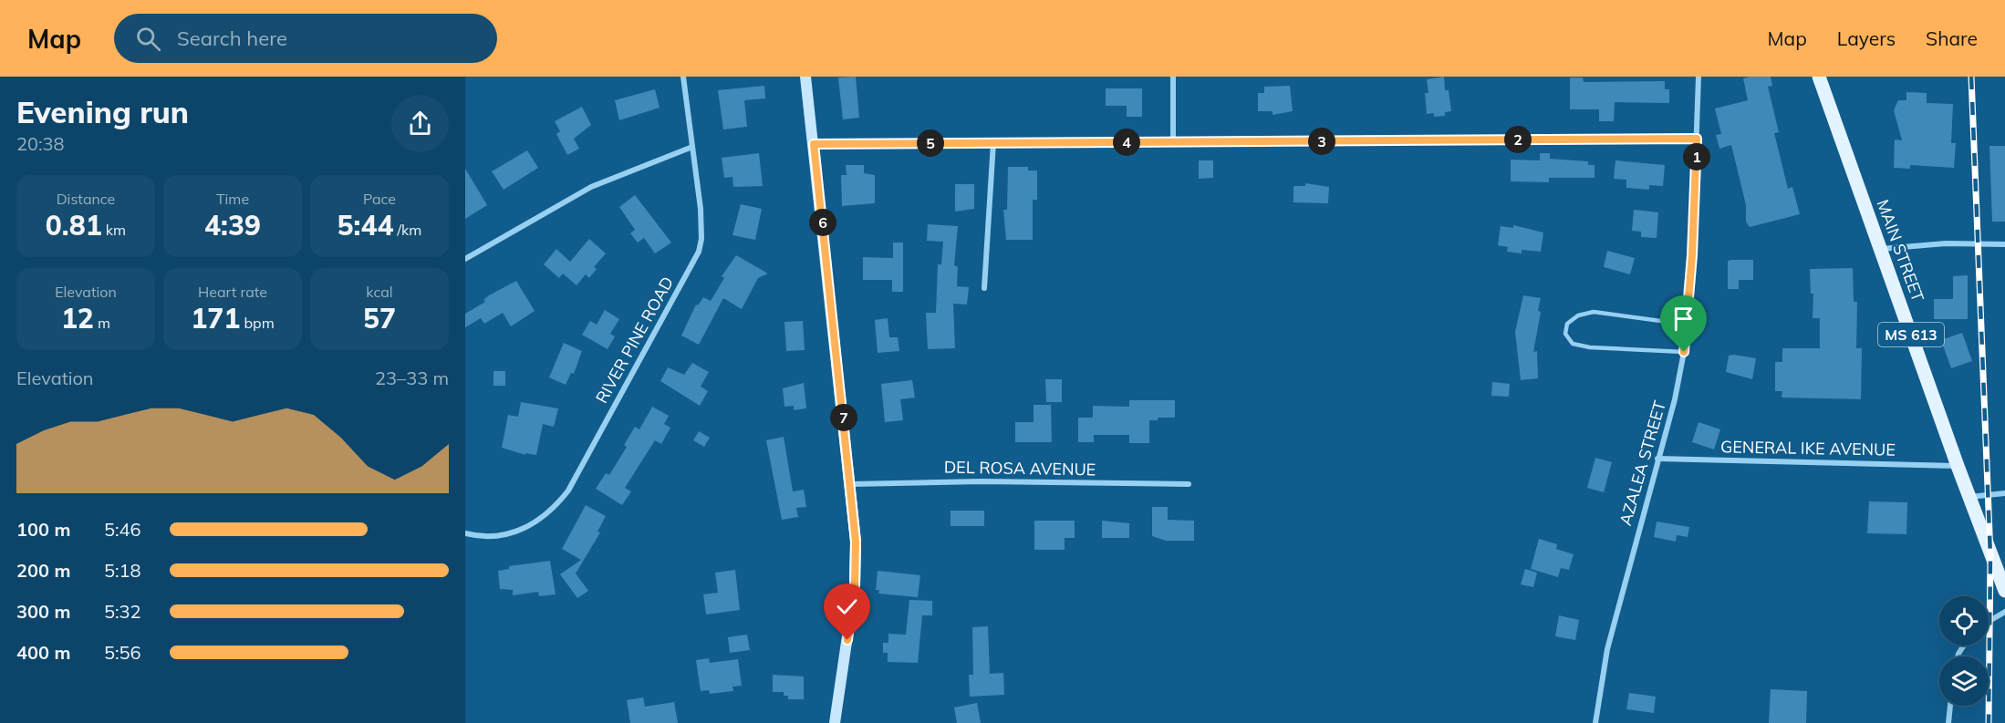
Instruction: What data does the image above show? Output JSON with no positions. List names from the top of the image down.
{
  "streets": {
    "main road": ["MAIN STREET", "MS 613"],
    "street": [
      "RIVER PINE ROAD",
      "GENERAL IKE AVENUE",
      "AZALEA STREET",
      "DEL ROSA AVENUE"
    ]
  },
  "crossings": [
    ["MAIN STREET", "GENERAL IKE AVENUE"],
    ["GENERAL IKE AVENUE", "AZALEA STREET"]
  ],
  "page": {
    "header": "Map",
    "search": "Search here",
    "nav": ["Map", "Layers", "Share"],
    "heading": ["Evening run", "20:38"],
    "pins": [
      "2",
      "3",
      "4",
      "5",
      "1",
      "6",
      "7"
    ],
    "stats": [
      ["Distance", "0.81 km"],
      ["Time", "4:39"],
      ["Pace", "5:44 /km"],
      ["Elevation", "12 m"],
      ["Heart rate", "171 bpm"],
      ["kcal", "57"]
    ],
    "chart": ["Elevation", "23–33 m"],
    "list": [
      {
        "name": "100 m",
        "note": "5:46"
      },
      {
        "name": "200 m",
        "note": "5:18"
      },
      {
        "name": "300 m",
        "note": "5:32"
      },
      {
        "name": "400 m",
        "note": "5:56"
      }
    ]
  }
}
